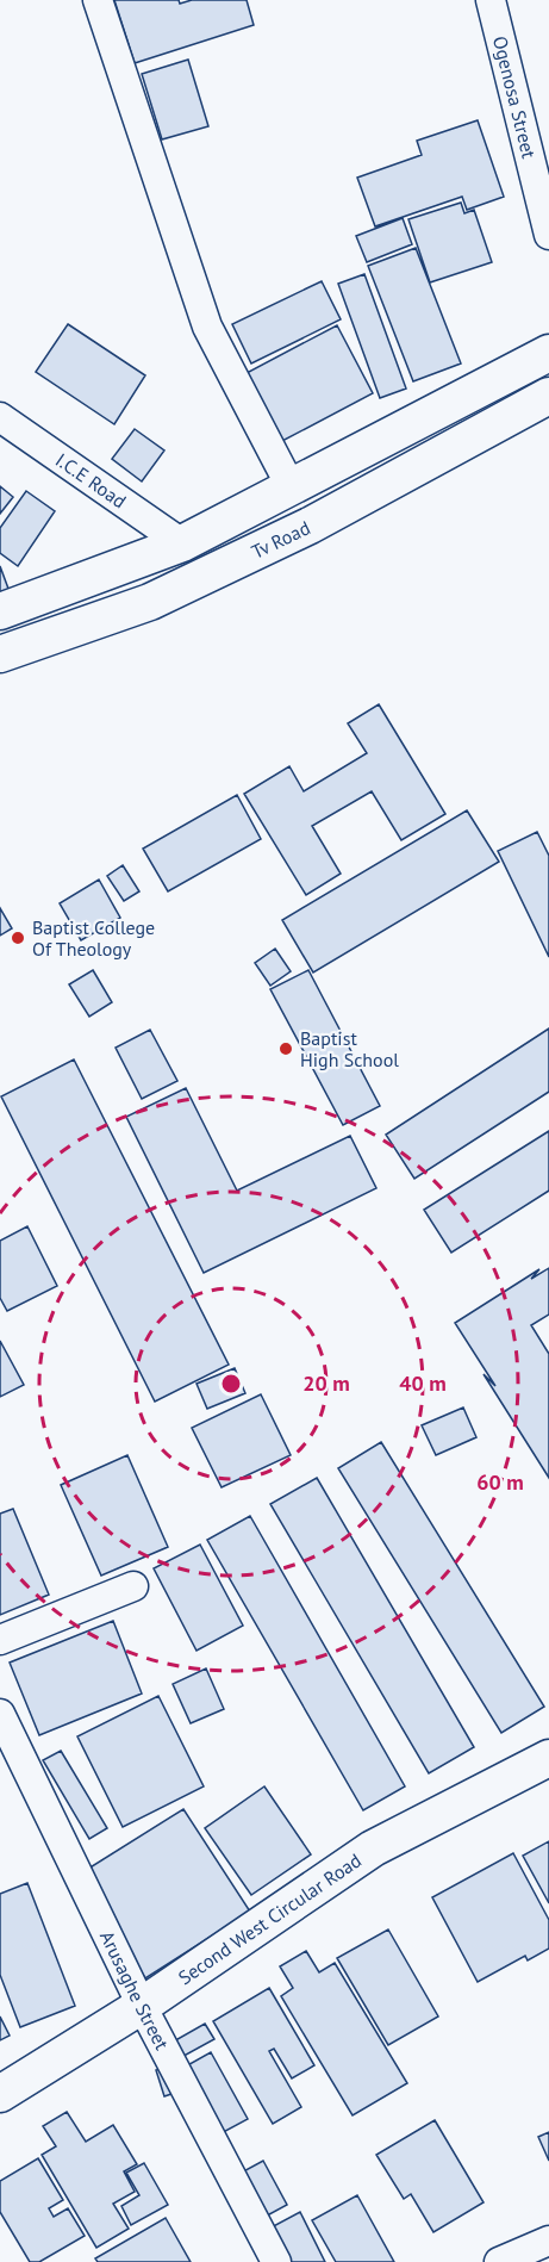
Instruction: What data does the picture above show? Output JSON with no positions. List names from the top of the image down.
{
  "streets": {
    "street": [
      "Ogenosa Street",
      "I.C.E Road",
      "Tv Road",
      "Second West Circular Road",
      "Arusaghe Street"
    ]
  },
  "crossings": [
    ["I.C.E Road", "Tv Road"],
    ["Second West Circular Road", "Arusaghe Street"]
  ],
  "places": ["Baptist College Of Theology", "Baptist High School"],
  "rings": ["20 m", "40 m", "60 m"]
}
